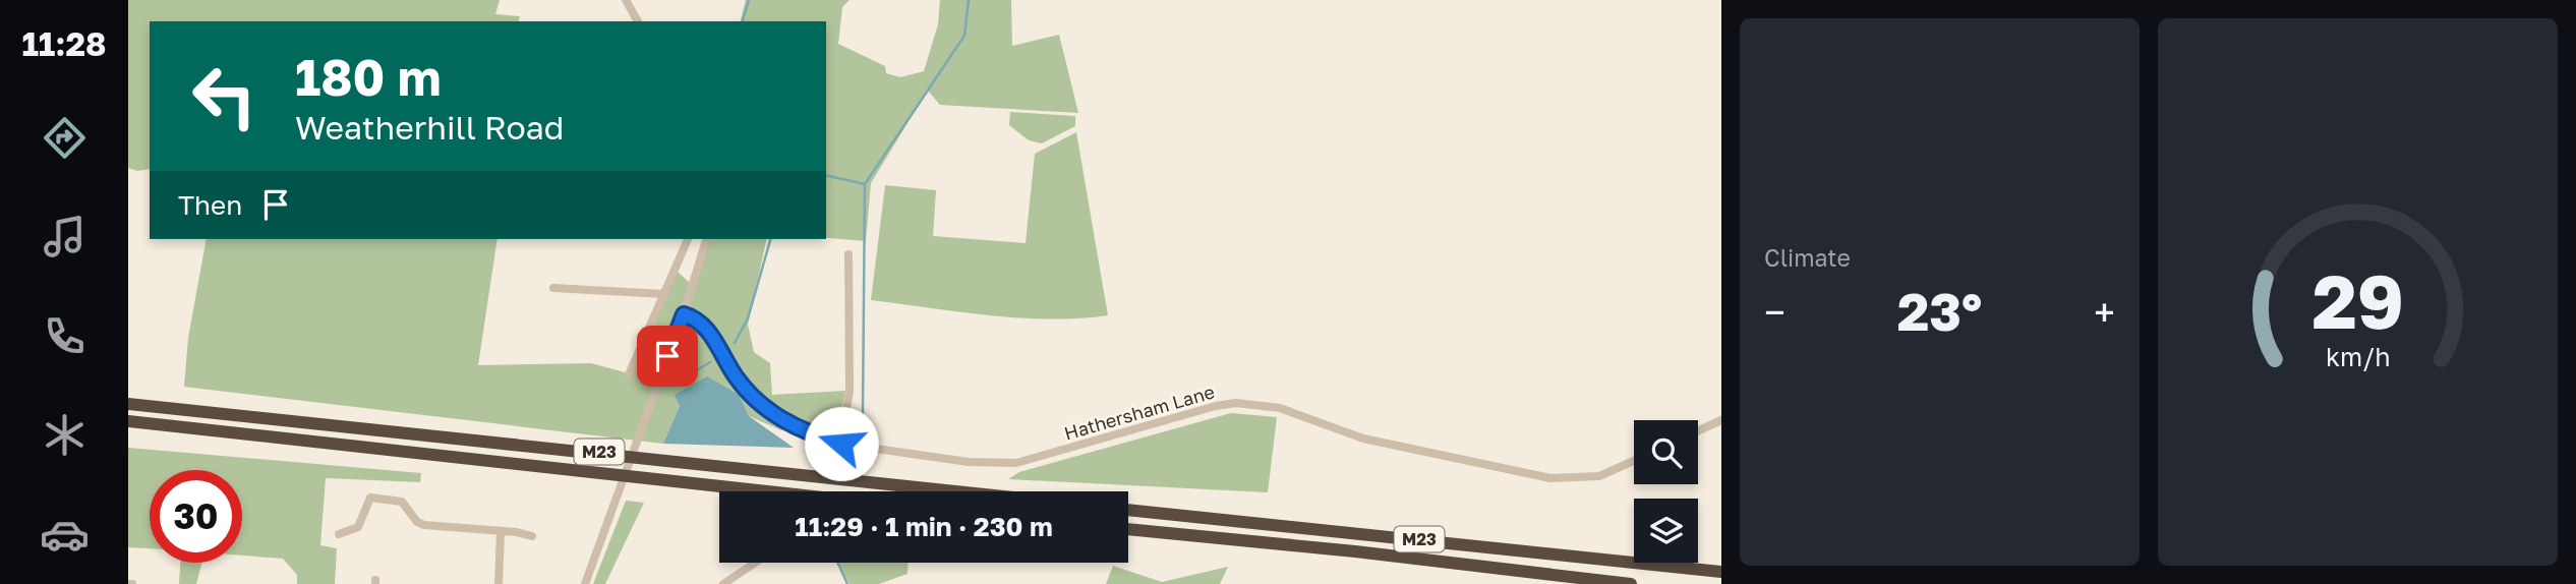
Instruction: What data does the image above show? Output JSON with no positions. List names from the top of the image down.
{
  "streets": {
    "highway": ["M23"],
    "street": ["Hathersham Lane"]
  },
  "page": {
    "tabs": "11:28",
    "tile": "Climate",
    "turn": ["180 m", "Weatherhill Road"],
    "then": "Then",
    "heat": ["−", "23°", "+"],
    "limit": "30",
    "trip": "11:29 · 1 min · 230 m",
    "gauge": ["29", "km/h"]
  }
}
